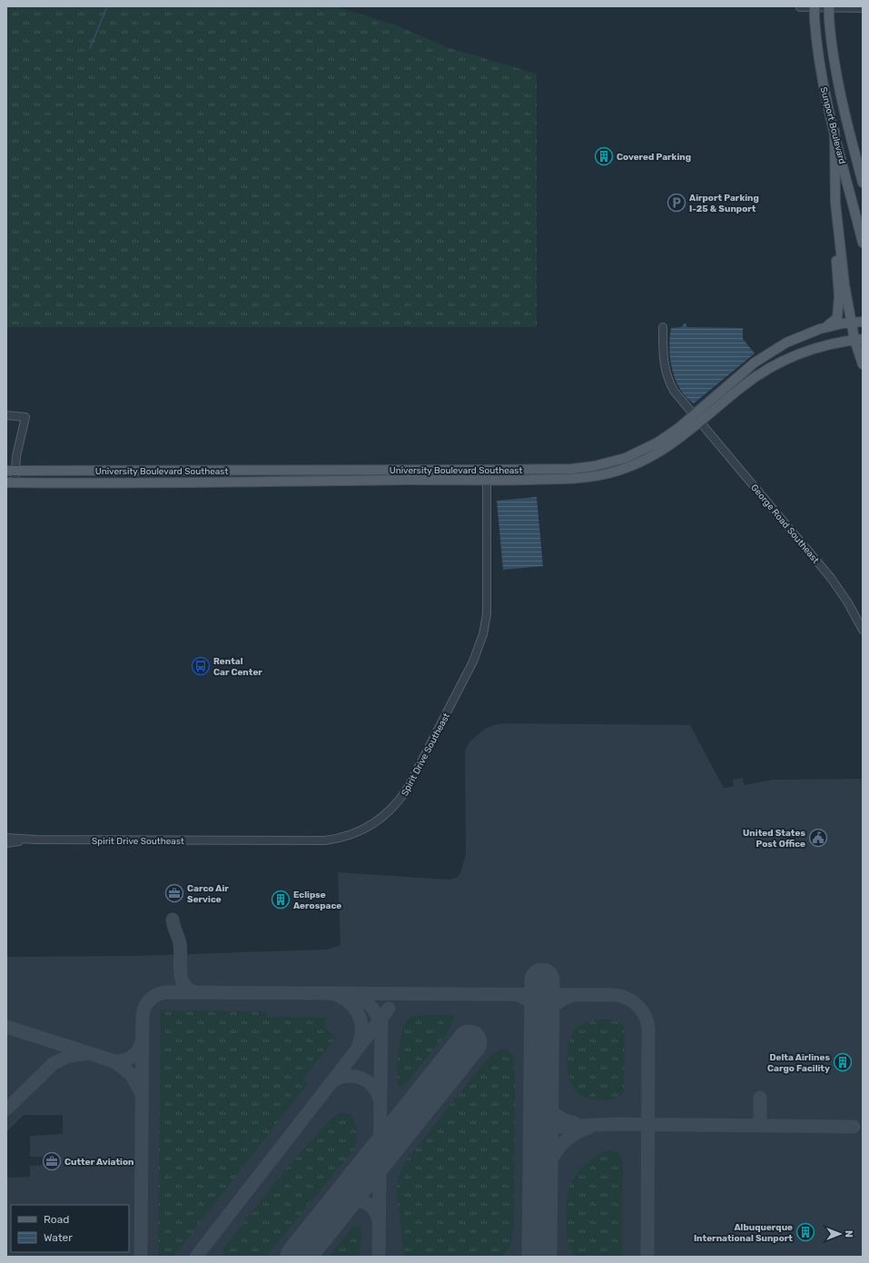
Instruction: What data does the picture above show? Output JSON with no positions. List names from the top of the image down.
{
  "streets": {
    "main road": ["Sunport Boulevard", "University Boulevard Southeast", "Spirit Drive Southeast"],
    "street": ["George Road Southeast"]
  },
  "crossings": [
    ["University Boulevard Southeast", "George Road Southeast"],
    ["University Boulevard Southeast", "Spirit Drive Southeast"]
  ],
  "places": {
    "building": [
      "Covered Parking",
      "Eclipse Aerospace",
      "Delta Airlines Cargo Facility",
      "Albuquerque International Sunport"
    ],
    "parking": ["Airport Parking I-25 & Sunport"],
    "bus stop": ["Rental Car Center"],
    "public building": ["United States Post Office"],
    "office": ["Carco Air Service", "Cutter Aviation"]
  },
  "legend": ["Road", "Water"],
  "north": "right"
}
